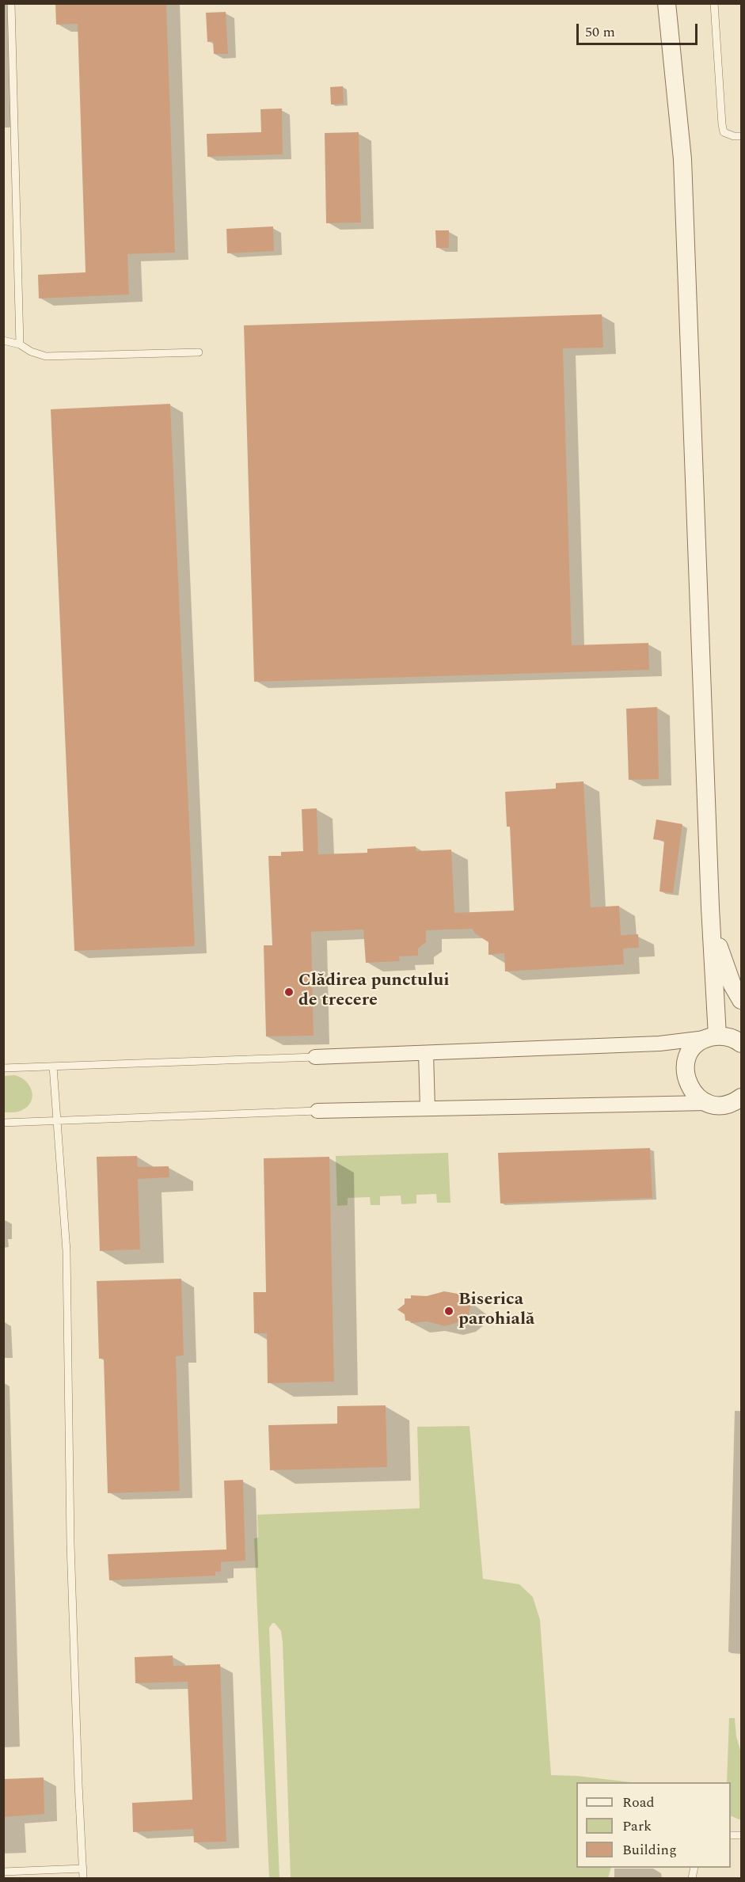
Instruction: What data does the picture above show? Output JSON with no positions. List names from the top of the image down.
{
  "places": ["Clădirea punctului de trecere", "Biserica parohială"],
  "legend": ["Road", "Park", "Building"],
  "scale_bar": "50 m"
}
